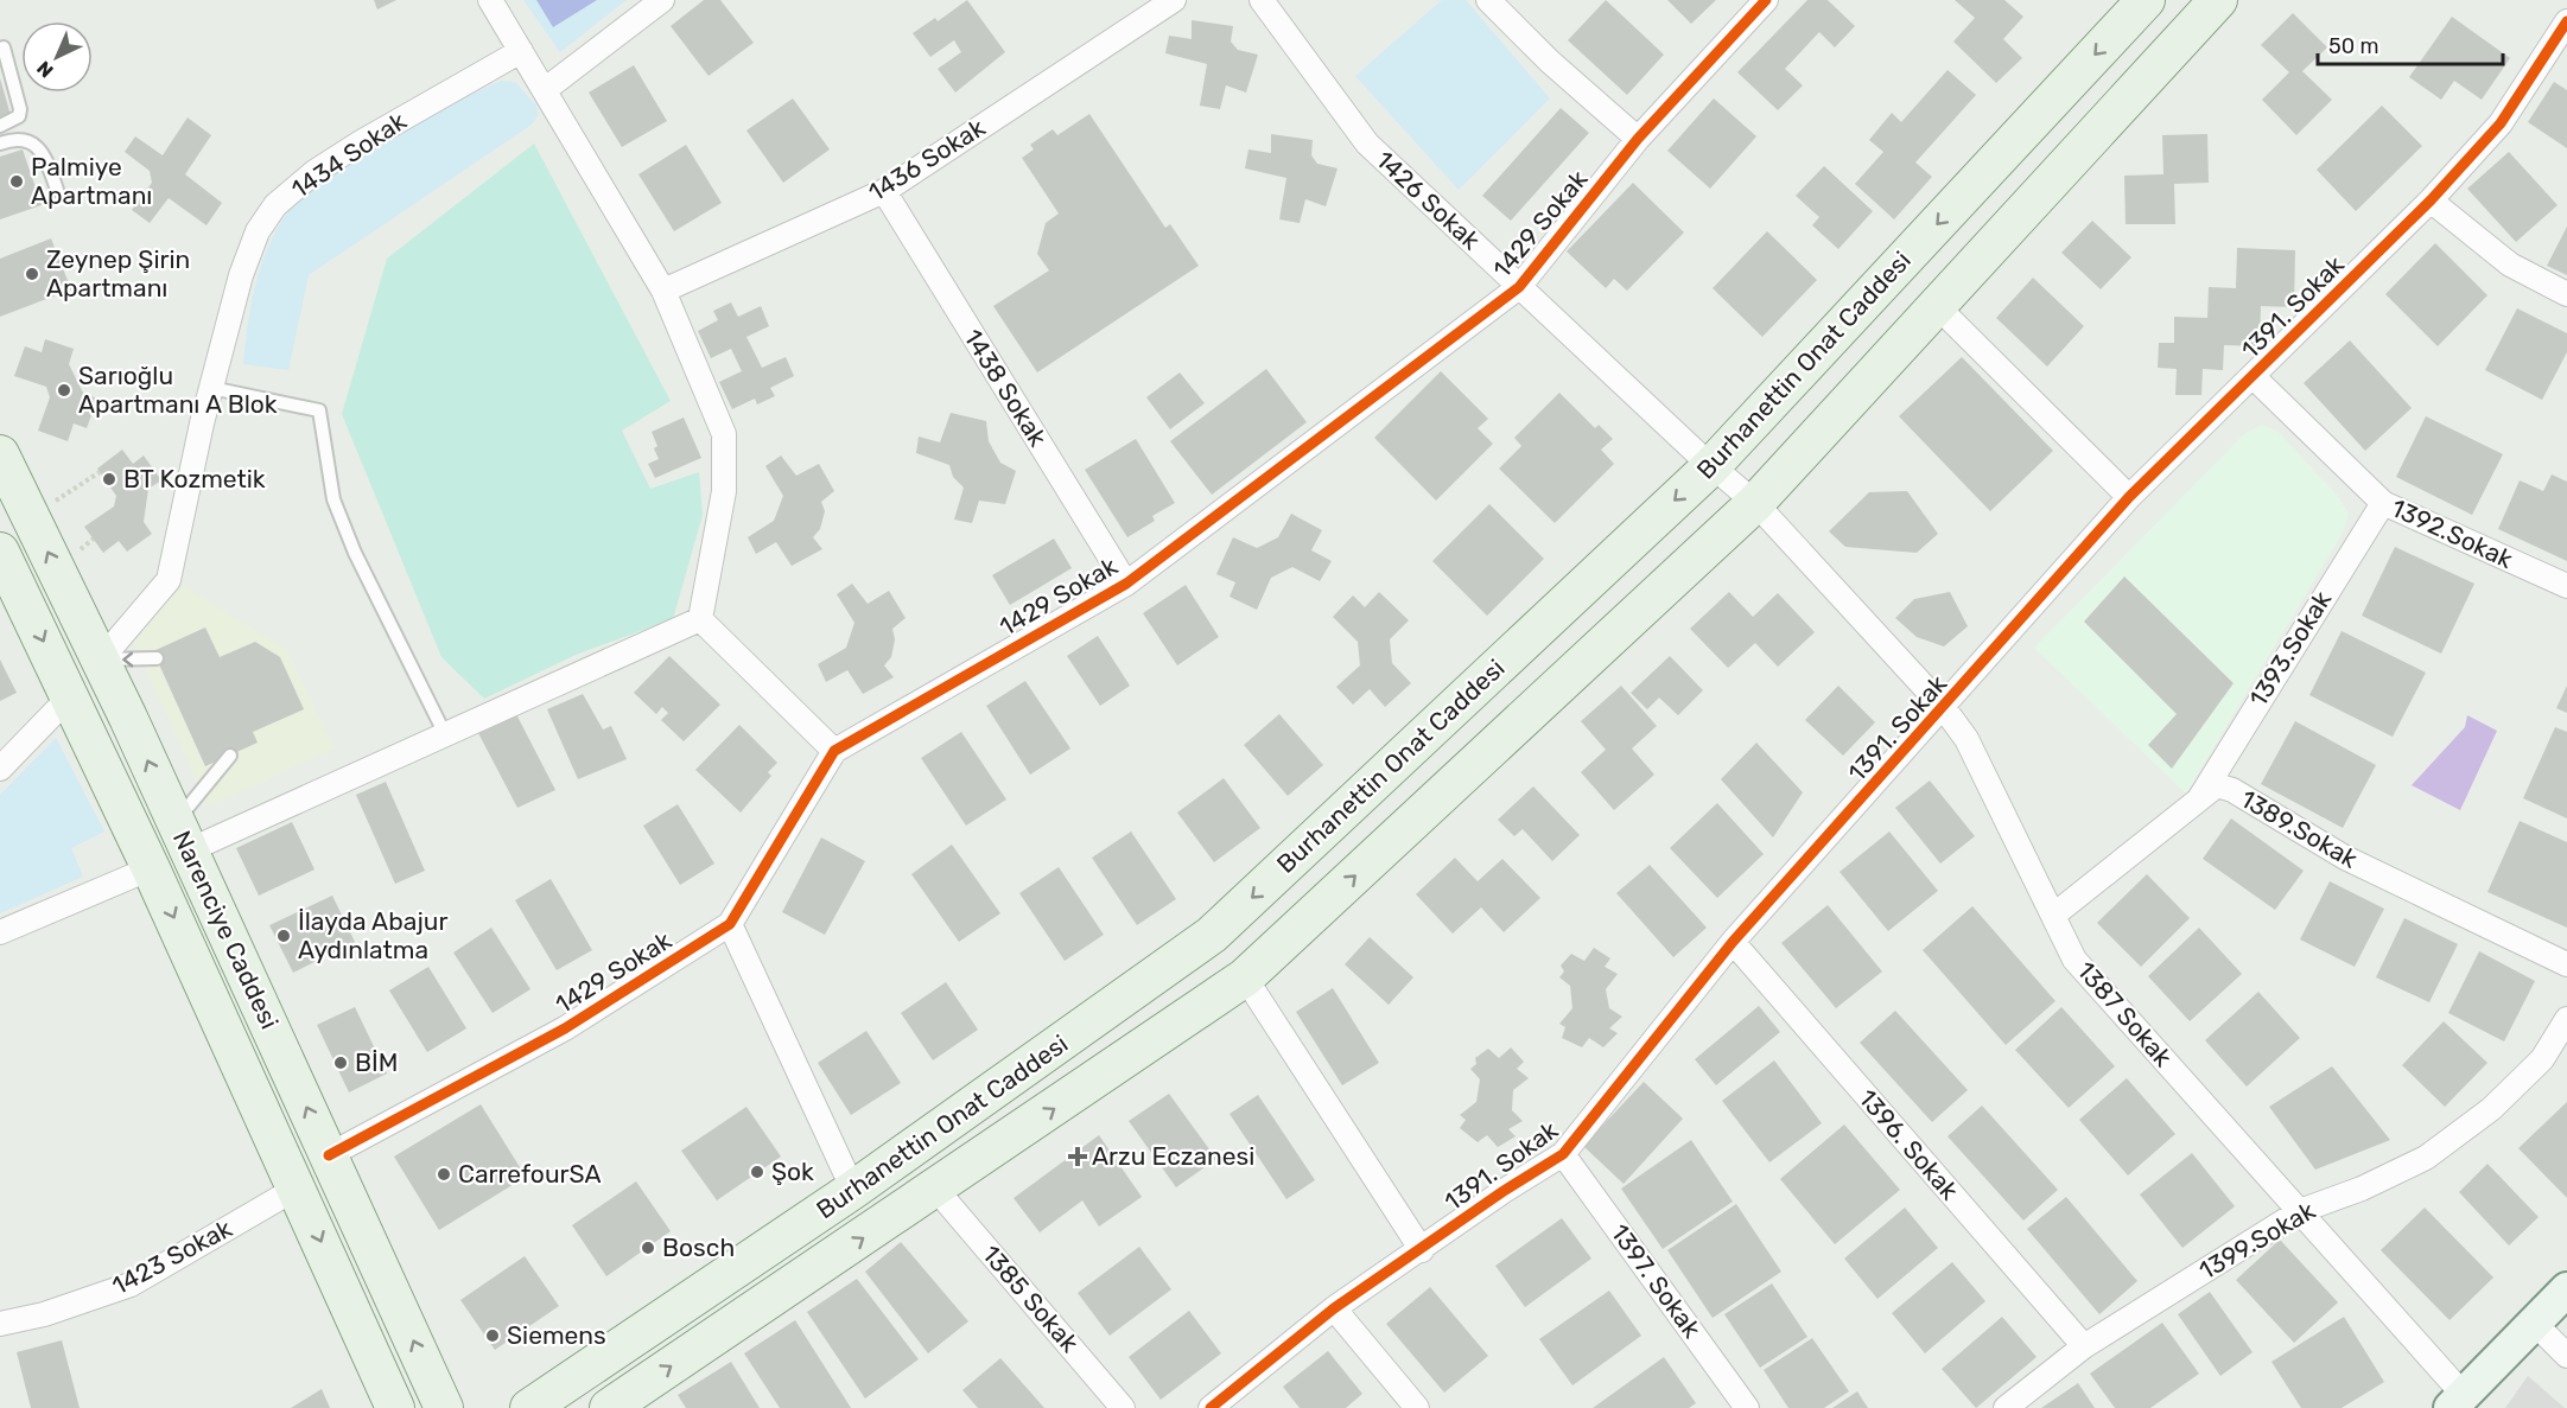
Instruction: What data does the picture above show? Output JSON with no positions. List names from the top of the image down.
{
  "streets": {
    "main road": ["Burhanettin Onat Caddesi", "Narenciye Caddesi"],
    "street": [
      "1434 Sokak",
      "1436 Sokak",
      "1426 Sokak",
      "1429 Sokak",
      "1391. Sokak",
      "1438 Sokak",
      "1392.Sokak",
      "1393.Sokak",
      "1389.Sokak",
      "1387 Sokak",
      "1396. Sokak",
      "1399.Sokak",
      "1423 Sokak",
      "1397. Sokak",
      "1385 Sokak"
    ]
  },
  "crossings": [
    ["1434 Sokak", "Narenciye Caddesi"],
    ["1436 Sokak", "1438 Sokak"],
    ["1426 Sokak", "1429 Sokak"],
    ["1426 Sokak", "Burhanettin Onat Caddesi"],
    ["1426 Sokak", "1387 Sokak"],
    ["1429 Sokak", "1438 Sokak"],
    ["1429 Sokak", "Narenciye Caddesi"],
    ["1391. Sokak", "1392.Sokak"],
    ["1391. Sokak", "1387 Sokak"],
    ["1391. Sokak", "1396. Sokak"],
    ["1391. Sokak", "1397. Sokak"],
    ["Burhanettin Onat Caddesi", "1387 Sokak"],
    ["Burhanettin Onat Caddesi", "1385 Sokak"],
    ["1392.Sokak", "1393.Sokak"],
    ["1393.Sokak", "1389.Sokak"],
    ["1389.Sokak", "1387 Sokak"],
    ["Narenciye Caddesi", "1423 Sokak"],
    ["1387 Sokak", "1399.Sokak"],
    ["1396. Sokak", "1399.Sokak"]
  ],
  "places": {
    "other": [
      "Palmiye Apartmanı",
      "Zeynep Şirin Apartmanı",
      "Sarıoğlu Apartmanı A Blok",
      "BT Kozmetik",
      "İlayda Abajur Aydınlatma",
      "BİM",
      "Şok",
      "CarrefourSA",
      "Bosch",
      "Siemens"
    ],
    "health": ["Arzu Eczanesi"]
  },
  "scale_bar": "50 m",
  "north": "bottom left"
}
